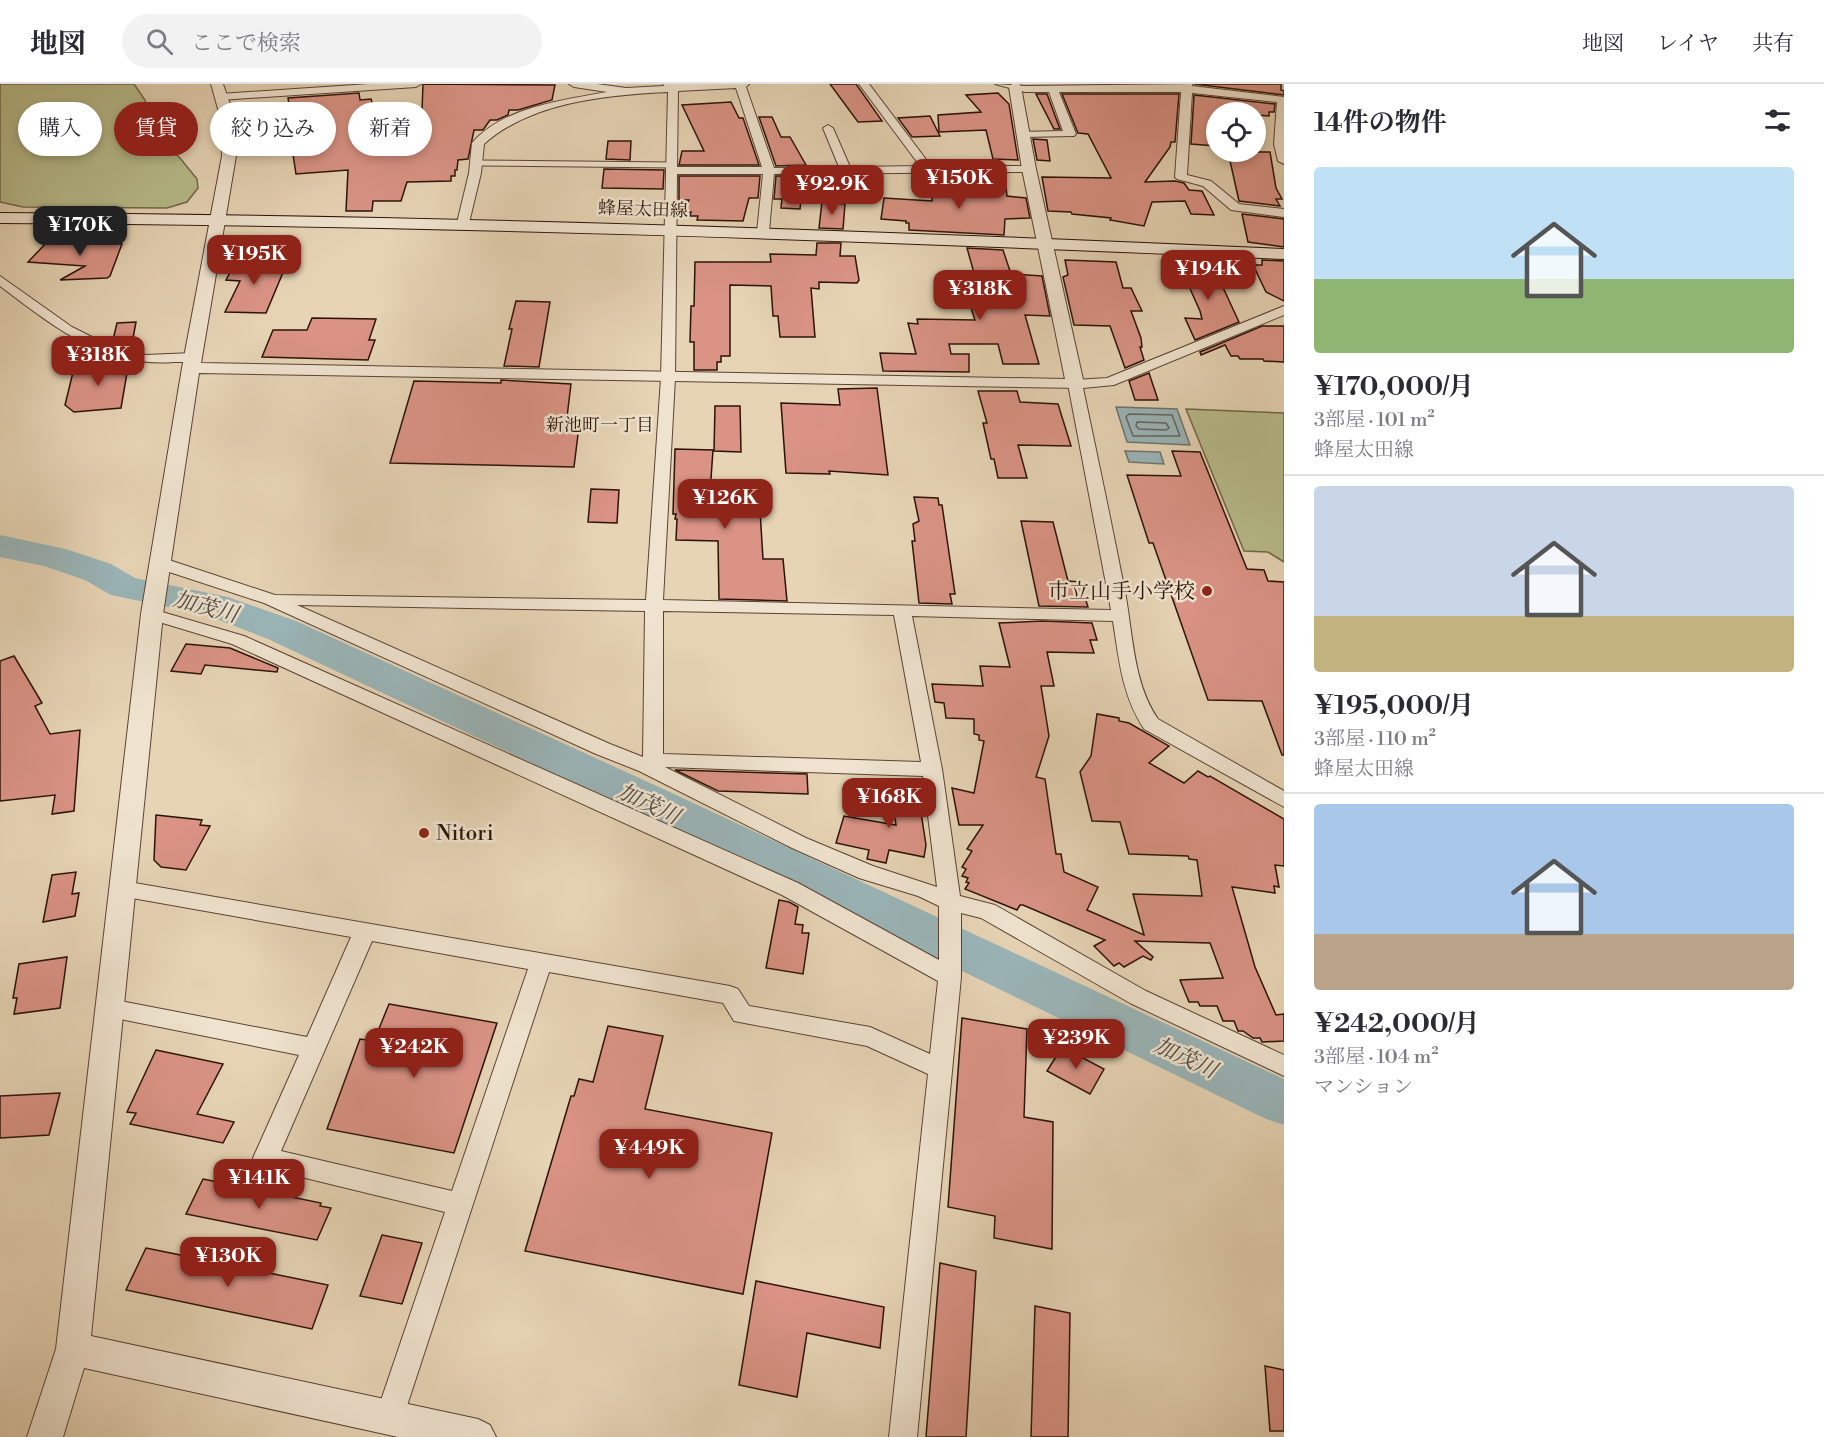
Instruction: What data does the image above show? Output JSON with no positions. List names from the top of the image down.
{
  "streets": {
    "main road": ["蜂屋太田線"]
  },
  "districts": ["新池町一丁目"],
  "water": ["加茂川"],
  "places": ["市立山手小学校", "Nitori"],
  "page": {
    "header": "地図",
    "search": "ここで検索",
    "nav": ["地図", "レイヤ", "共有"],
    "heading": "14件の物件",
    "chip": [
      "購入",
      "賃貸",
      "絞り込み",
      "新着"
    ],
    "list": [
      {
        "name": "¥170,000/月",
        "note": "3部屋 · 101 m² · 蜂屋太田線"
      },
      {
        "name": "¥195,000/月",
        "note": "3部屋 · 110 m² · 蜂屋太田線"
      },
      {
        "name": "¥242,000/月",
        "note": "3部屋 · 104 m² · マンション"
      }
    ],
    "price": [
      "¥150K",
      "¥92.9K",
      "¥170K",
      "¥195K",
      "¥194K",
      "¥318K",
      "¥318K",
      "¥126K",
      "¥168K",
      "¥239K",
      "¥242K",
      "¥449K",
      "¥141K",
      "¥130K"
    ]
  }
}
